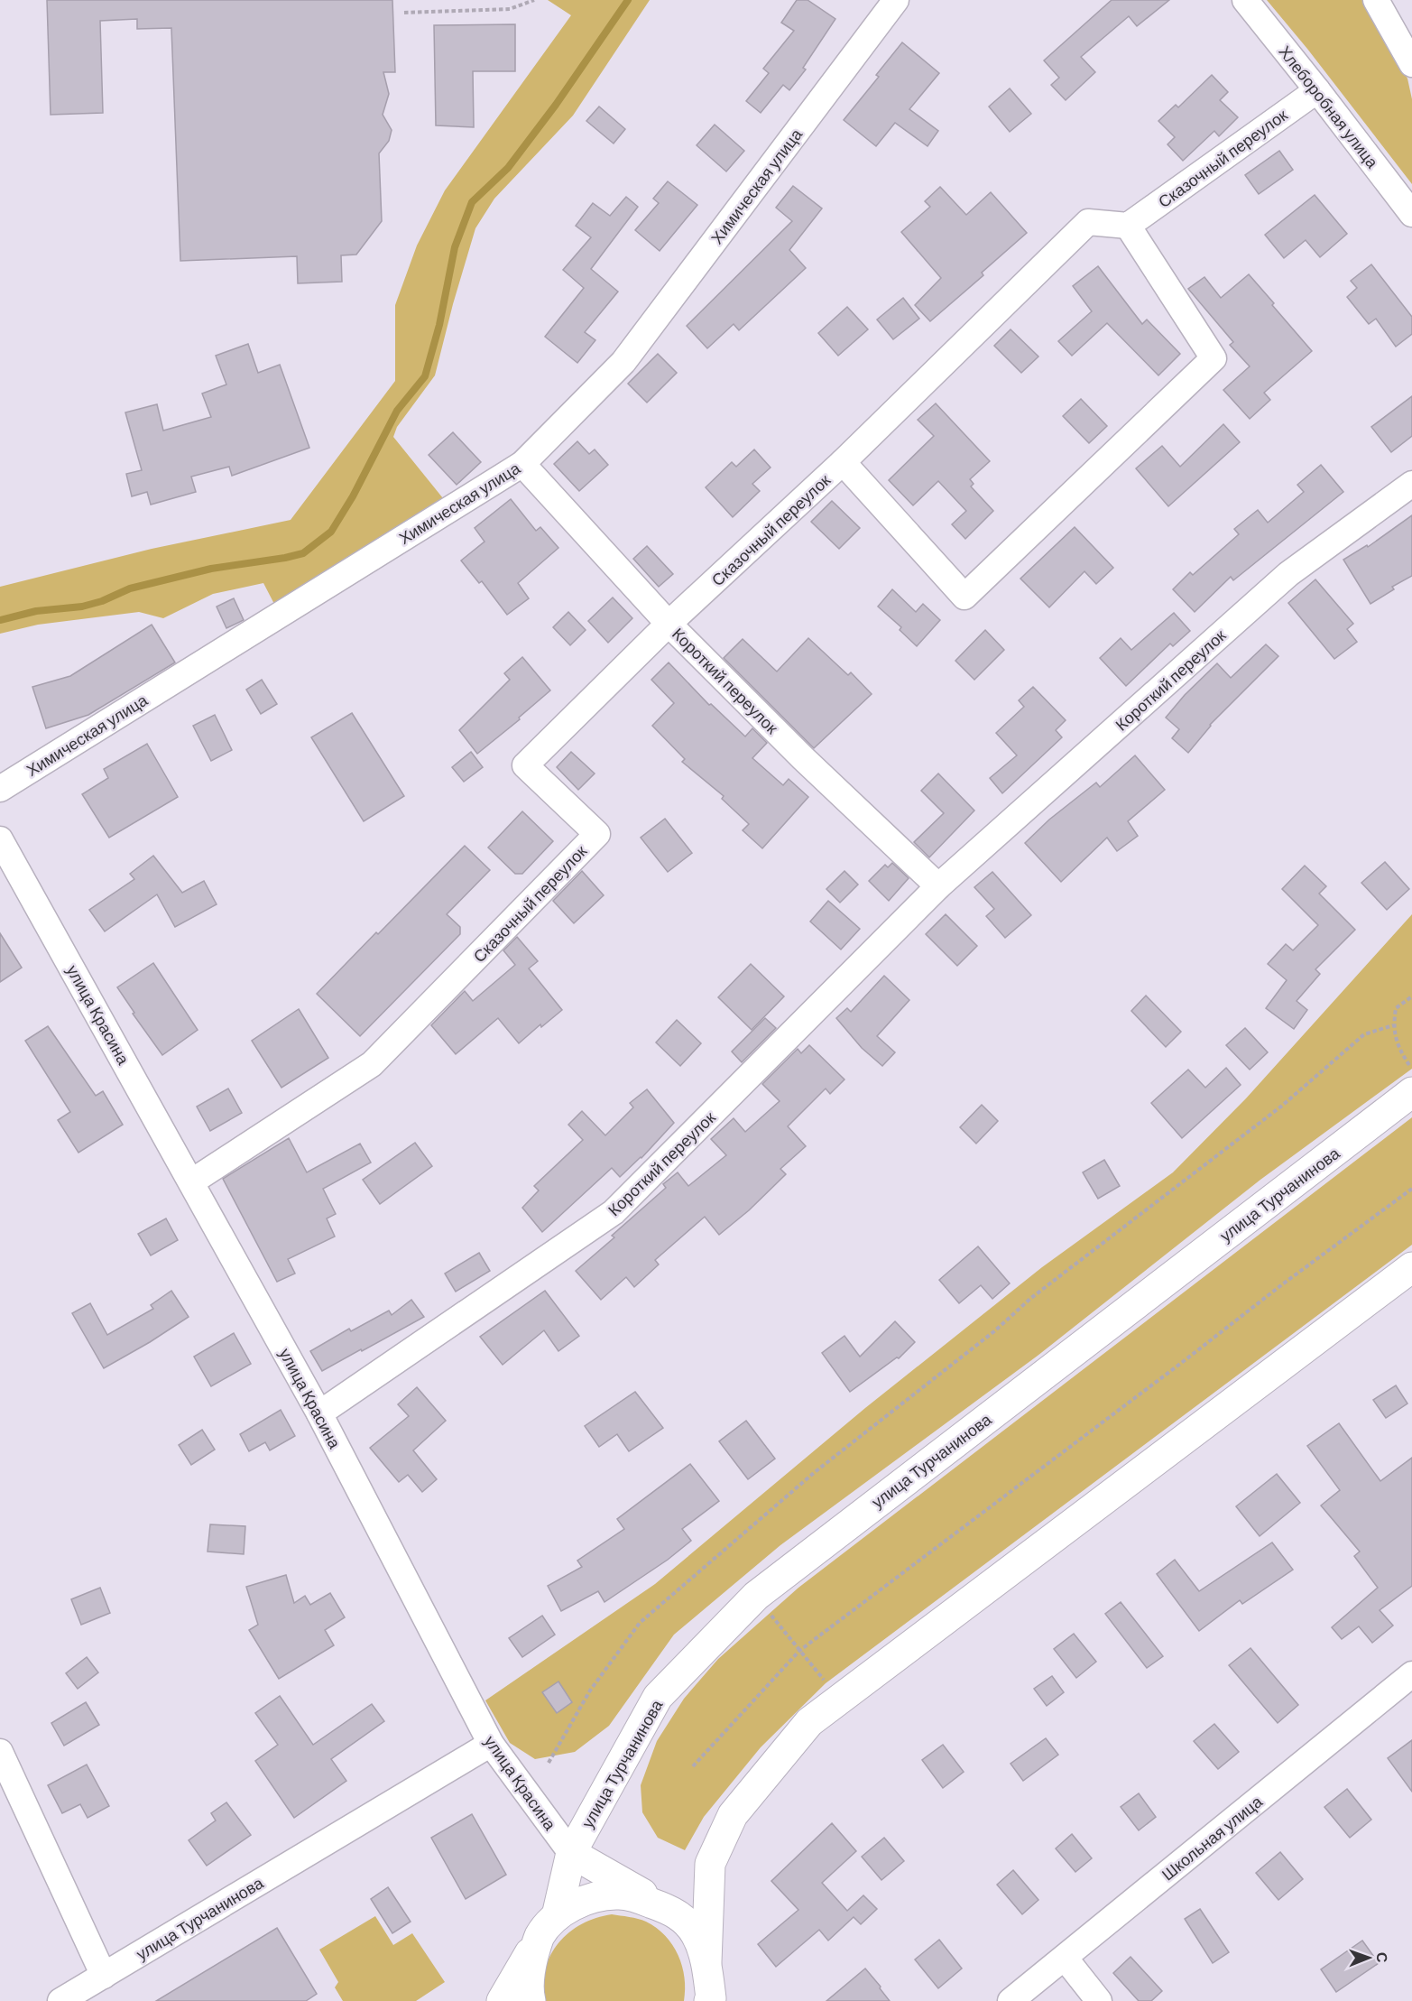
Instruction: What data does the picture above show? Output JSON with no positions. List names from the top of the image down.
{
  "streets": {
    "street": [
      "Хлеборобная улица",
      "Сказочный переулок",
      "Химическая улица",
      "Короткий переулок",
      "улица Красина",
      "улица Турчанинова",
      "Школьная улица"
    ]
  },
  "crossings": [
    ["Хлеборобная улица", "Сказочный переулок"],
    ["Сказочный переулок", "Короткий переулок"],
    ["Сказочный переулок", "улица Красина"],
    ["Химическая улица", "Короткий переулок"],
    ["Короткий переулок", "улица Красина"],
    ["улица Красина", "улица Турчанинова"]
  ],
  "north": "right"
}
